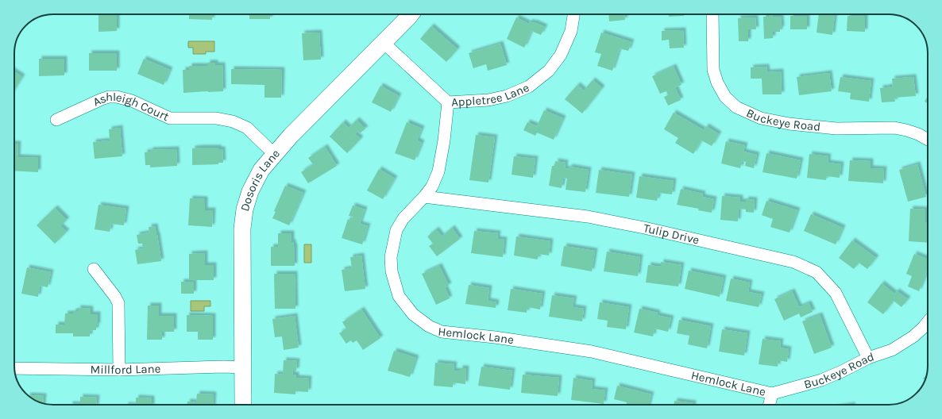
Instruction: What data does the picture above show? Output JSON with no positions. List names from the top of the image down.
{
  "streets": {
    "street": [
      "Appletree Lane",
      "Ashleigh Court",
      "Buckeye Road",
      "Dosoris Lane",
      "Tulip Drive",
      "Hemlock Lane",
      "Millford Lane"
    ]
  },
  "crossings": [
    ["Appletree Lane", "Dosoris Lane"],
    ["Appletree Lane", "Hemlock Lane"],
    ["Ashleigh Court", "Dosoris Lane"],
    ["Buckeye Road", "Tulip Drive"],
    ["Buckeye Road", "Hemlock Lane"],
    ["Dosoris Lane", "Millford Lane"],
    ["Tulip Drive", "Hemlock Lane"]
  ]
}
